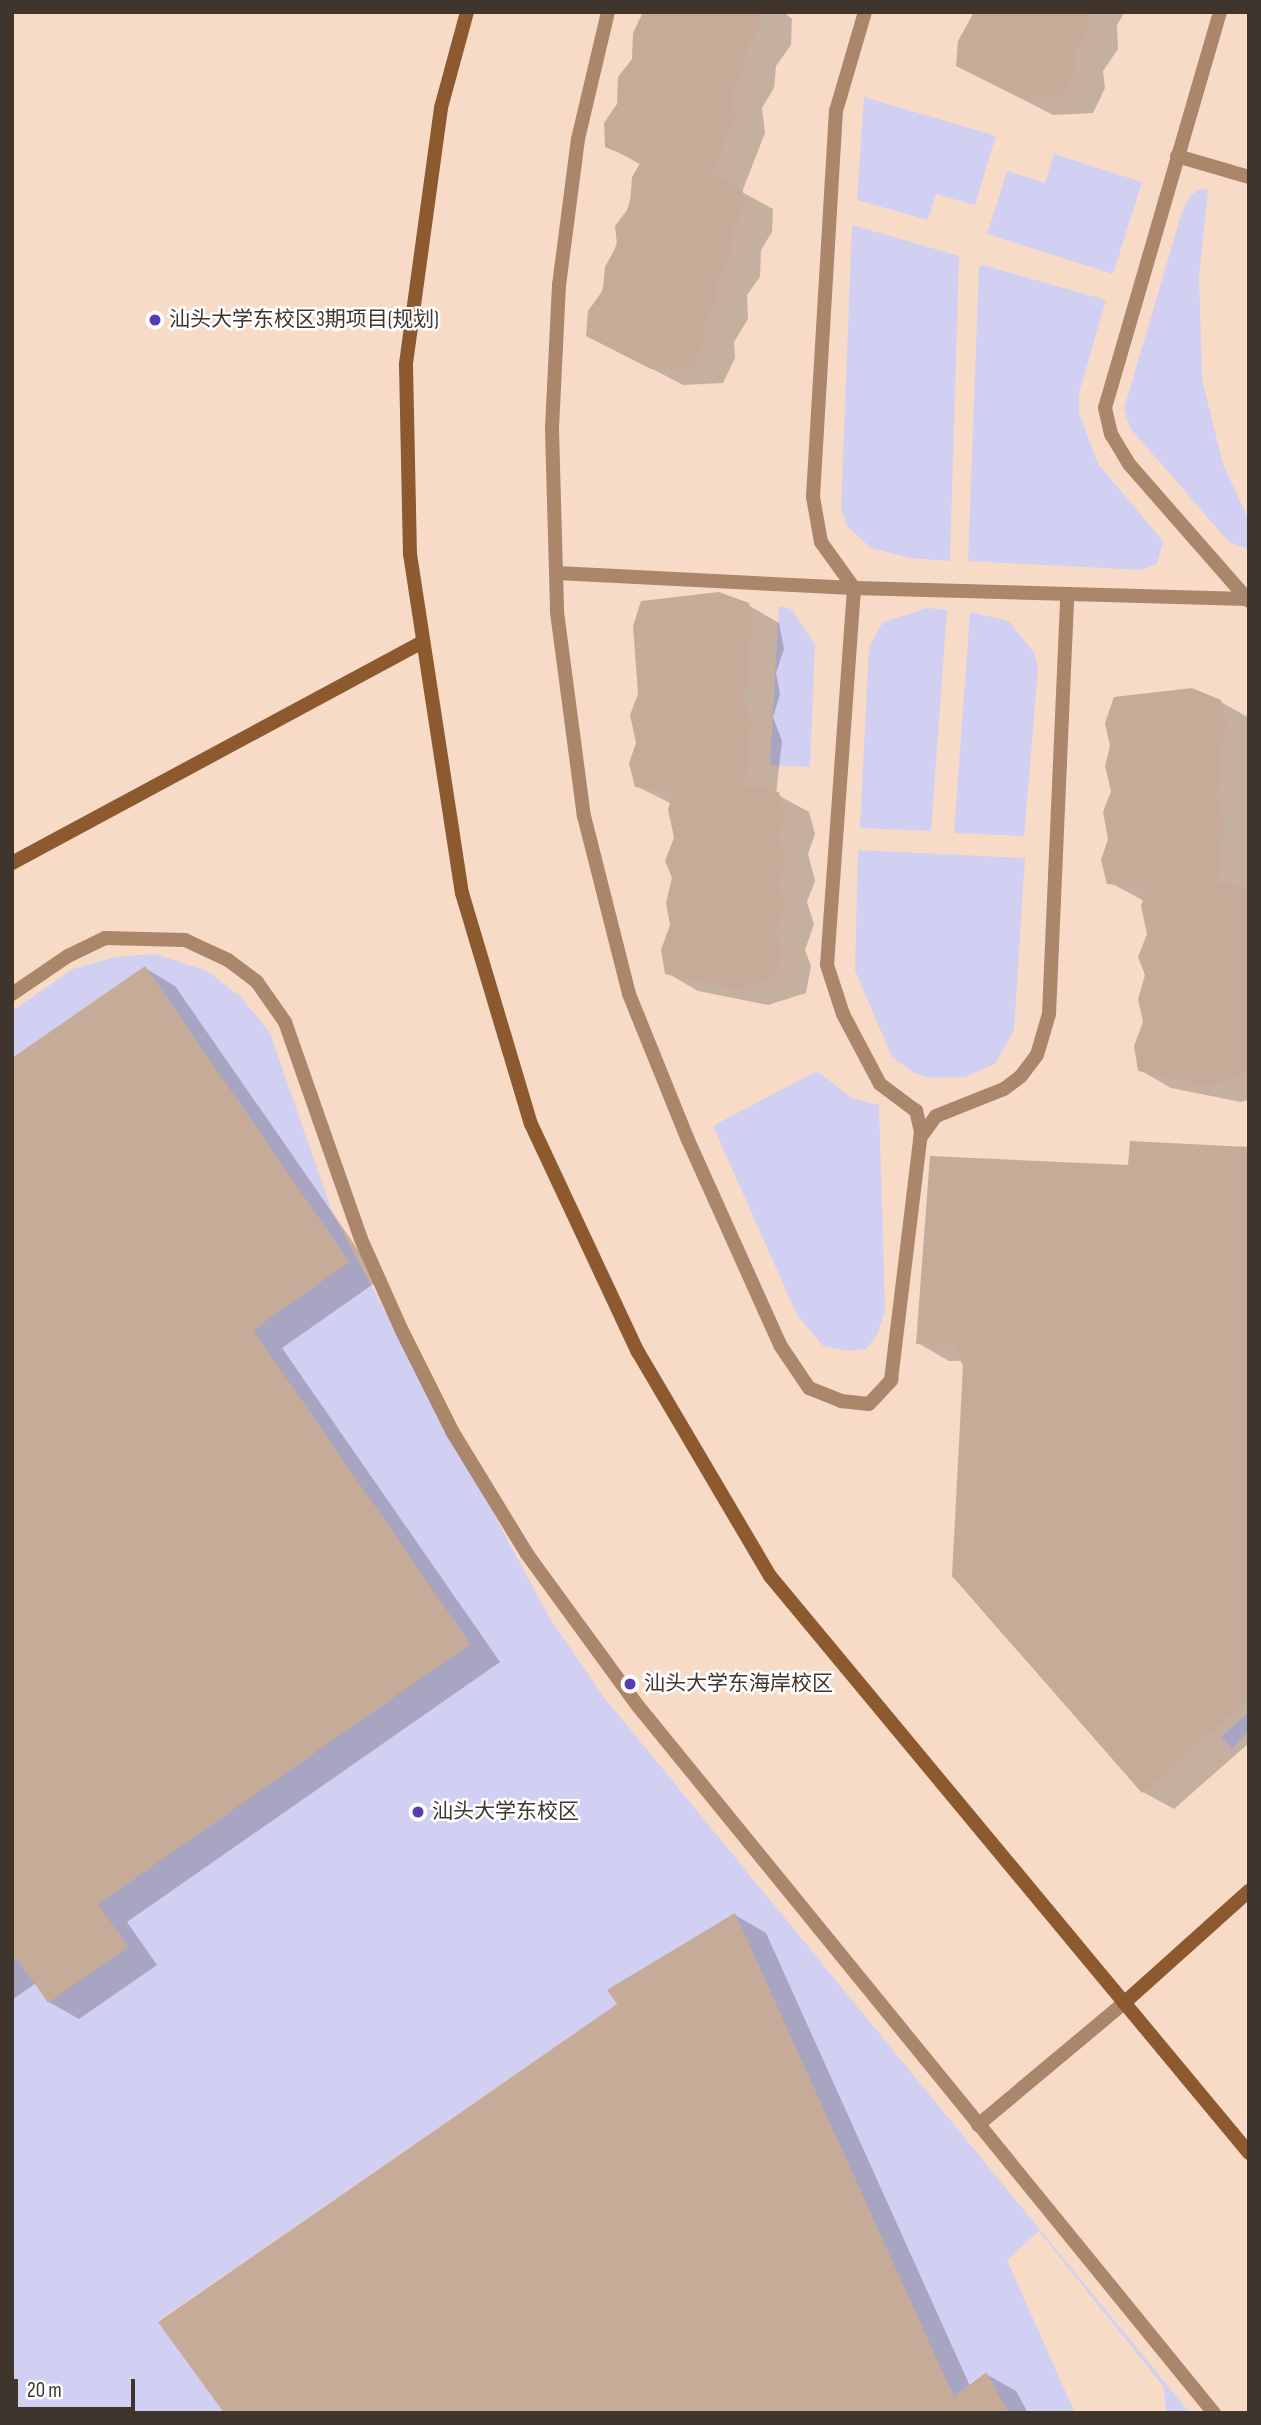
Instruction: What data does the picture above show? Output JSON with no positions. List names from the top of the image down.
{
  "places": ["汕头大学东校区3期项目(规划)", "汕头大学东海岸校区", "汕头大学东校区"],
  "scale_bar": "20 m"
}
